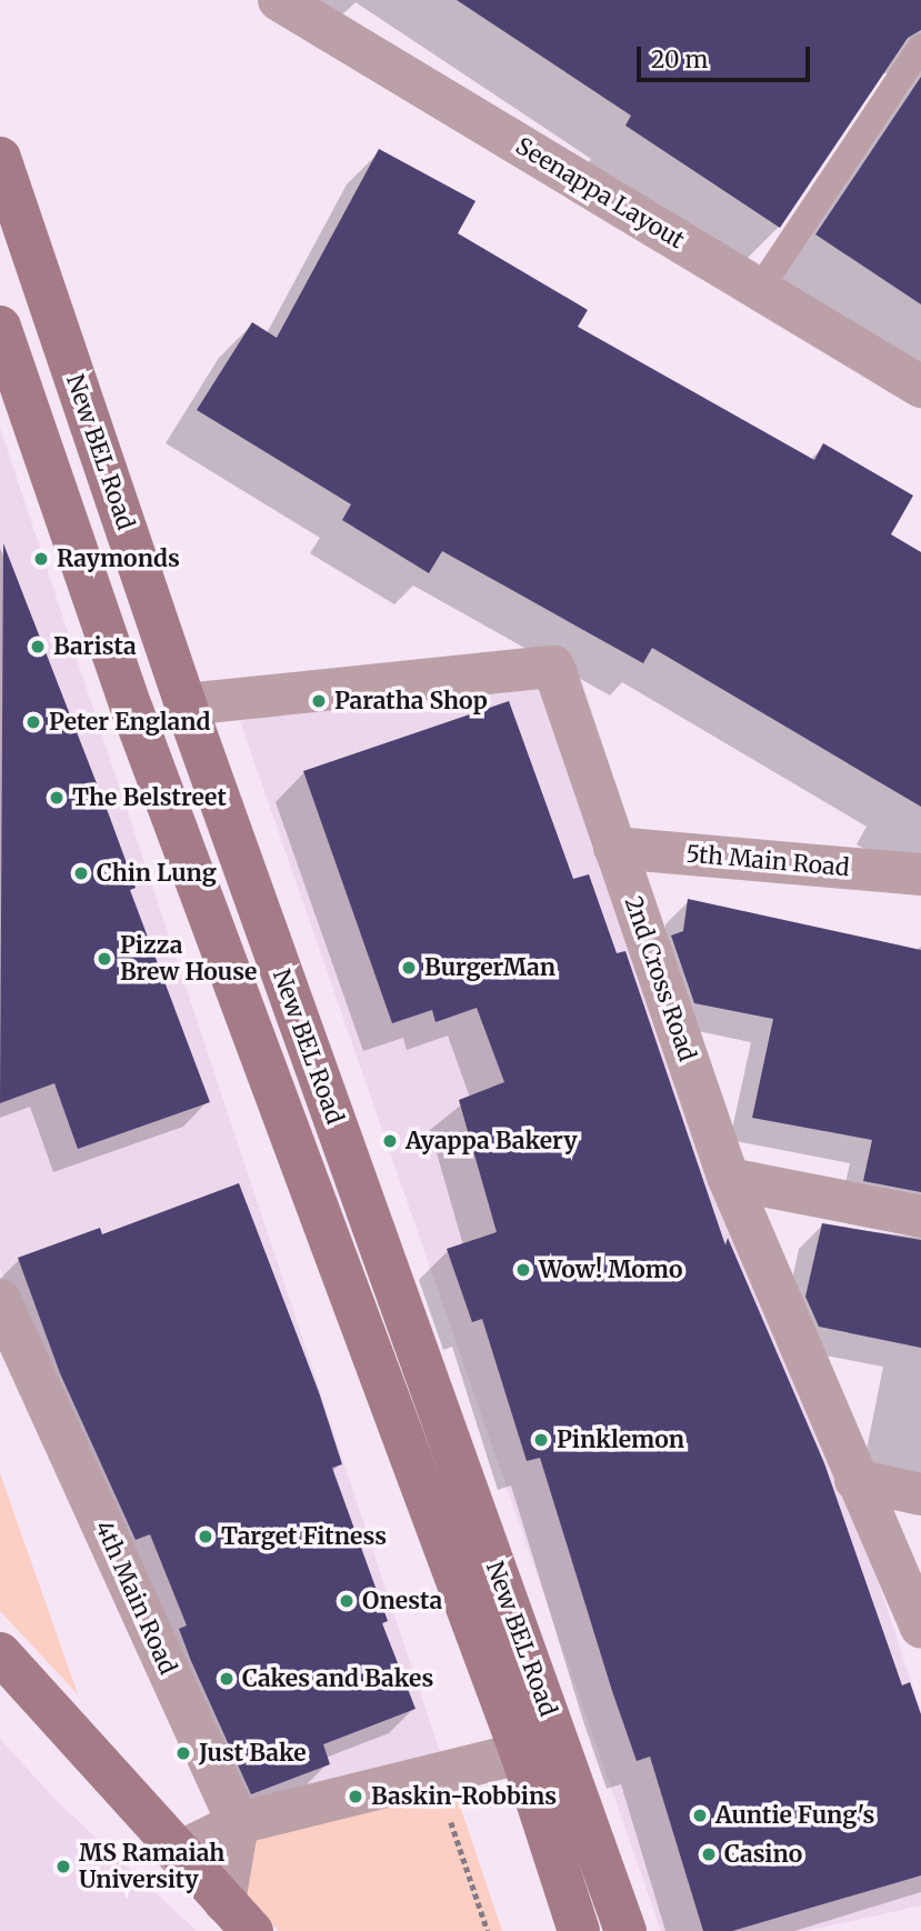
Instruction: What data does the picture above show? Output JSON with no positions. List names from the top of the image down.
{
  "streets": {
    "main road": ["New BEL Road"],
    "street": [
      "Seenappa Layout",
      "5th Main Road",
      "2nd Cross Road",
      "4th Main Road"
    ]
  },
  "crossings": [
    ["New BEL Road", "2nd Cross Road"],
    ["5th Main Road", "2nd Cross Road"]
  ],
  "places": [
    "Raymonds",
    "Barista",
    "Paratha Shop",
    "Peter England",
    "The Belstreet",
    "Chin Lung",
    "Pizza Brew House",
    "BurgerMan",
    "Ayappa Bakery",
    "Wow! Momo",
    "Pinklemon",
    "Target Fitness",
    "Onesta",
    "Cakes and Bakes",
    "Just Bake",
    "Baskin-Robbins",
    "Auntie Fung's",
    "Casino",
    "MS Ramaiah University"
  ],
  "scale_bar": "20 m"
}
